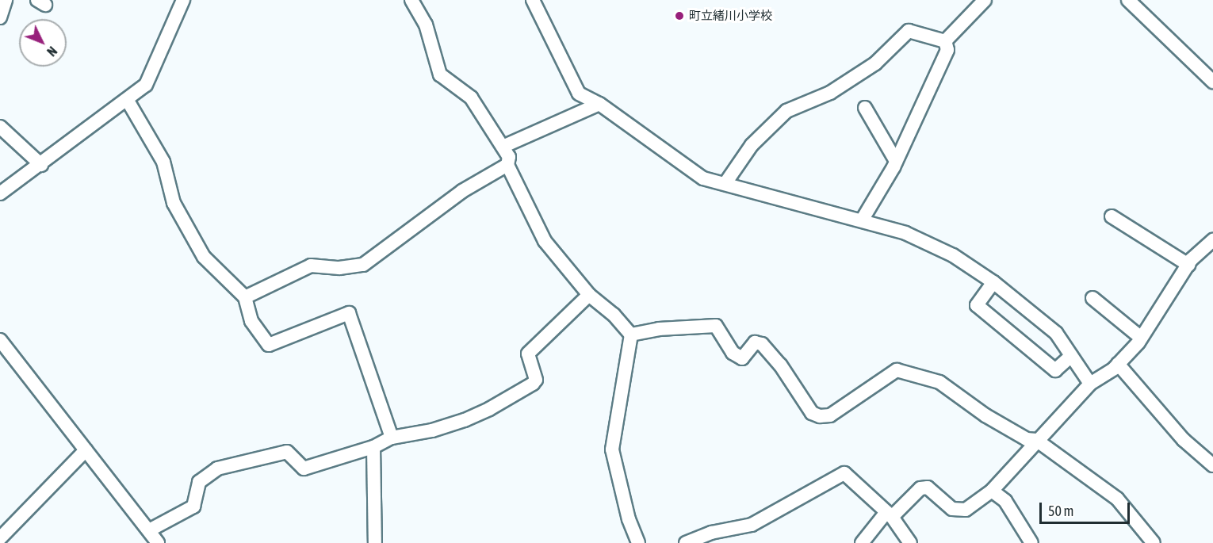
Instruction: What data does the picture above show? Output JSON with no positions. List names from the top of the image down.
{
  "places": ["町立緒川小学校"],
  "scale_bar": "50 m",
  "north": "bottom right"
}
